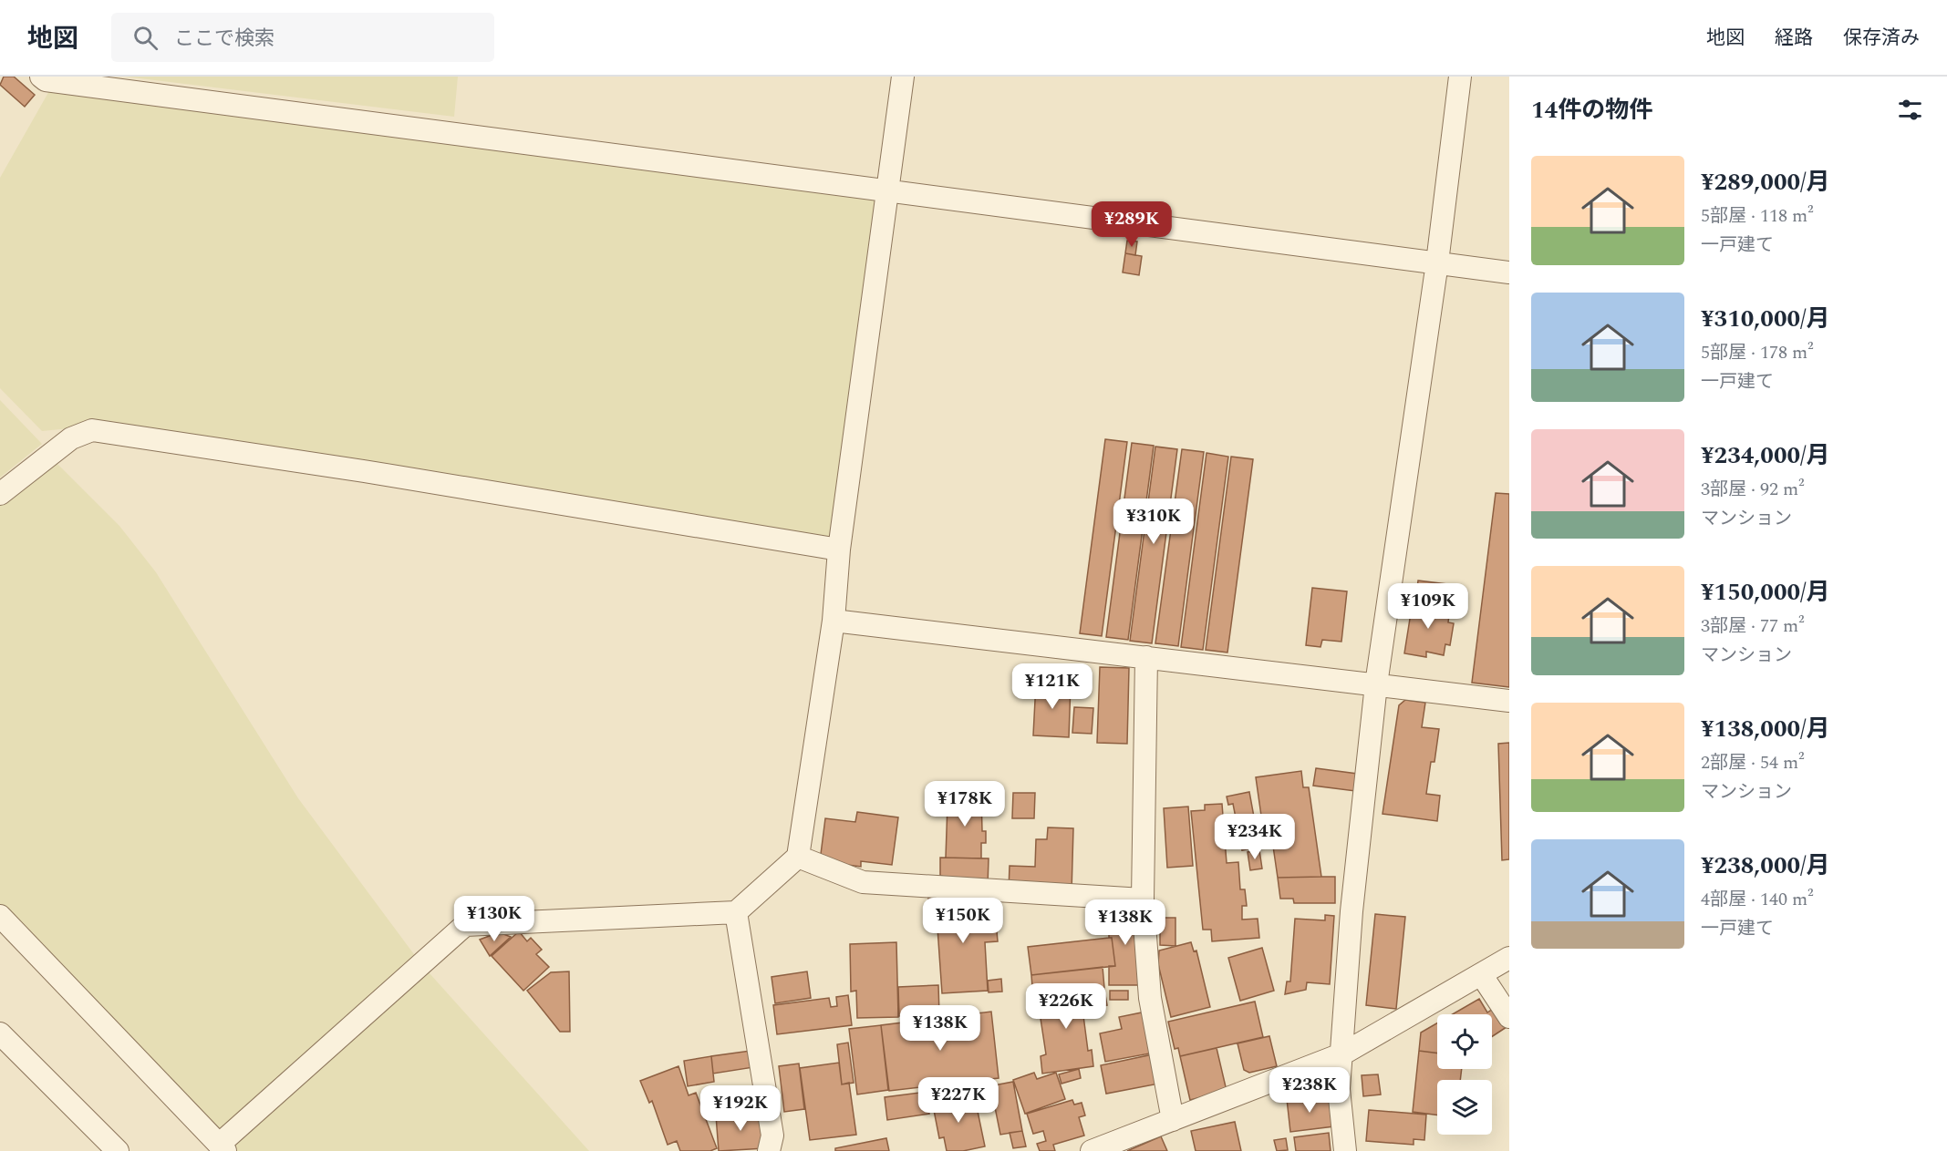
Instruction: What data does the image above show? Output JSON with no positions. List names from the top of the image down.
{
  "page": {
    "header": "地図",
    "search": "ここで検索",
    "nav": ["地図", "経路", "保存済み"],
    "heading": "14件の物件",
    "list": [
      {
        "name": "¥289,000/月",
        "note": "5部屋 · 118 m² · 一戸建て"
      },
      {
        "name": "¥310,000/月",
        "note": "5部屋 · 178 m² · 一戸建て"
      },
      {
        "name": "¥234,000/月",
        "note": "3部屋 · 92 m² · マンション"
      },
      {
        "name": "¥150,000/月",
        "note": "3部屋 · 77 m² · マンション"
      },
      {
        "name": "¥138,000/月",
        "note": "2部屋 · 54 m² · マンション"
      },
      {
        "name": "¥238,000/月",
        "note": "4部屋 · 140 m² · 一戸建て"
      }
    ],
    "price": [
      "¥289K",
      "¥310K",
      "¥109K",
      "¥121K",
      "¥178K",
      "¥234K",
      "¥130K",
      "¥150K",
      "¥138K",
      "¥226K",
      "¥138K",
      "¥238K",
      "¥227K",
      "¥192K"
    ]
  }
}
